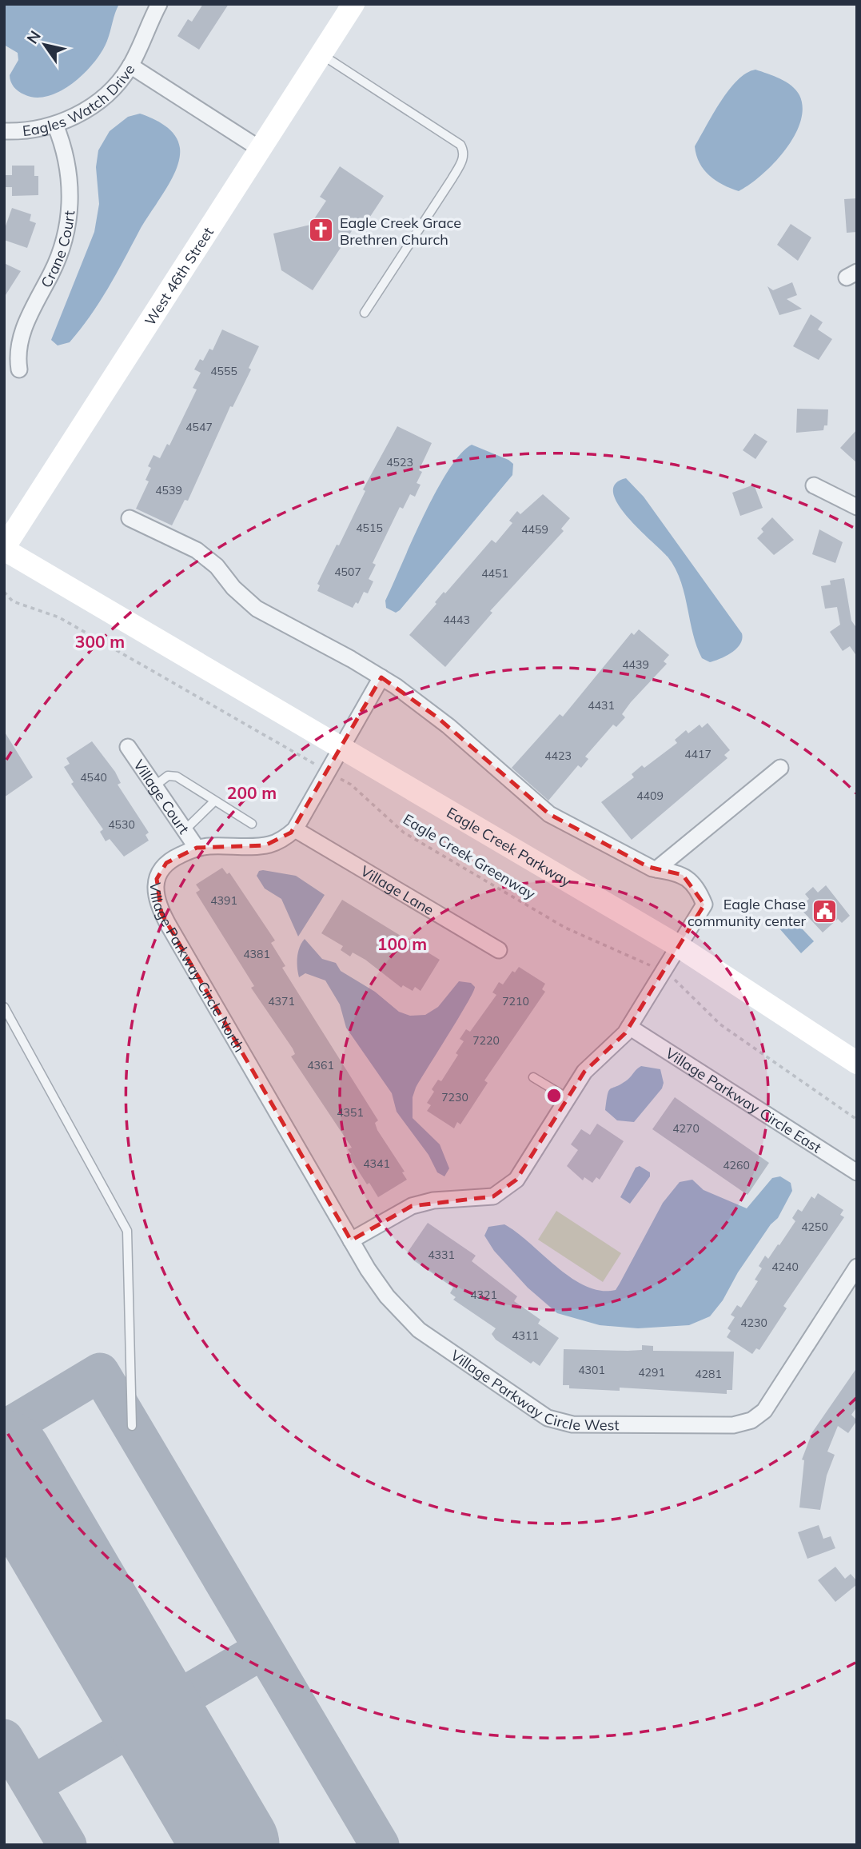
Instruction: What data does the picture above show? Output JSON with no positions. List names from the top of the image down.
{
  "streets": {
    "main road": ["West 46th Street", "Eagle Creek Parkway"],
    "street": [
      "Eagles Watch Drive",
      "Crane Court",
      "Village Court",
      "Village Lane",
      "Village Parkway Circle North",
      "Village Parkway Circle East",
      "Village Parkway Circle West"
    ],
    "path": ["Eagle Creek Greenway"]
  },
  "crossings": [
    ["Eagles Watch Drive", "Crane Court"],
    ["Eagles Watch Drive", "West 46th Street"],
    ["West 46th Street", "Eagle Creek Parkway"],
    ["Village Court", "Village Parkway Circle North"],
    ["Village Lane", "Village Parkway Circle North"],
    ["Village Parkway Circle North", "Village Parkway Circle West"]
  ],
  "places": {
    "church": ["Eagle Creek Grace Brethren Church"],
    "public building": ["Eagle Chase community center"]
  },
  "house_numbers": [
    "4555",
    "4547",
    "4523",
    "4539",
    "4515",
    "4459",
    "4507",
    "4451",
    "4443",
    "4439",
    "4431",
    "4417",
    "4423",
    "4540",
    "4409",
    "4530",
    "4391",
    "4381",
    "4371",
    "7210",
    "7220",
    "4361",
    "7230",
    "4351",
    "4270",
    "4341",
    "4260",
    "4250",
    "4331",
    "4240",
    "4321",
    "4230",
    "4311",
    "4301",
    "4291",
    "4281"
  ],
  "north": "top left",
  "rings": ["300 m", "200 m", "100 m"]
}
